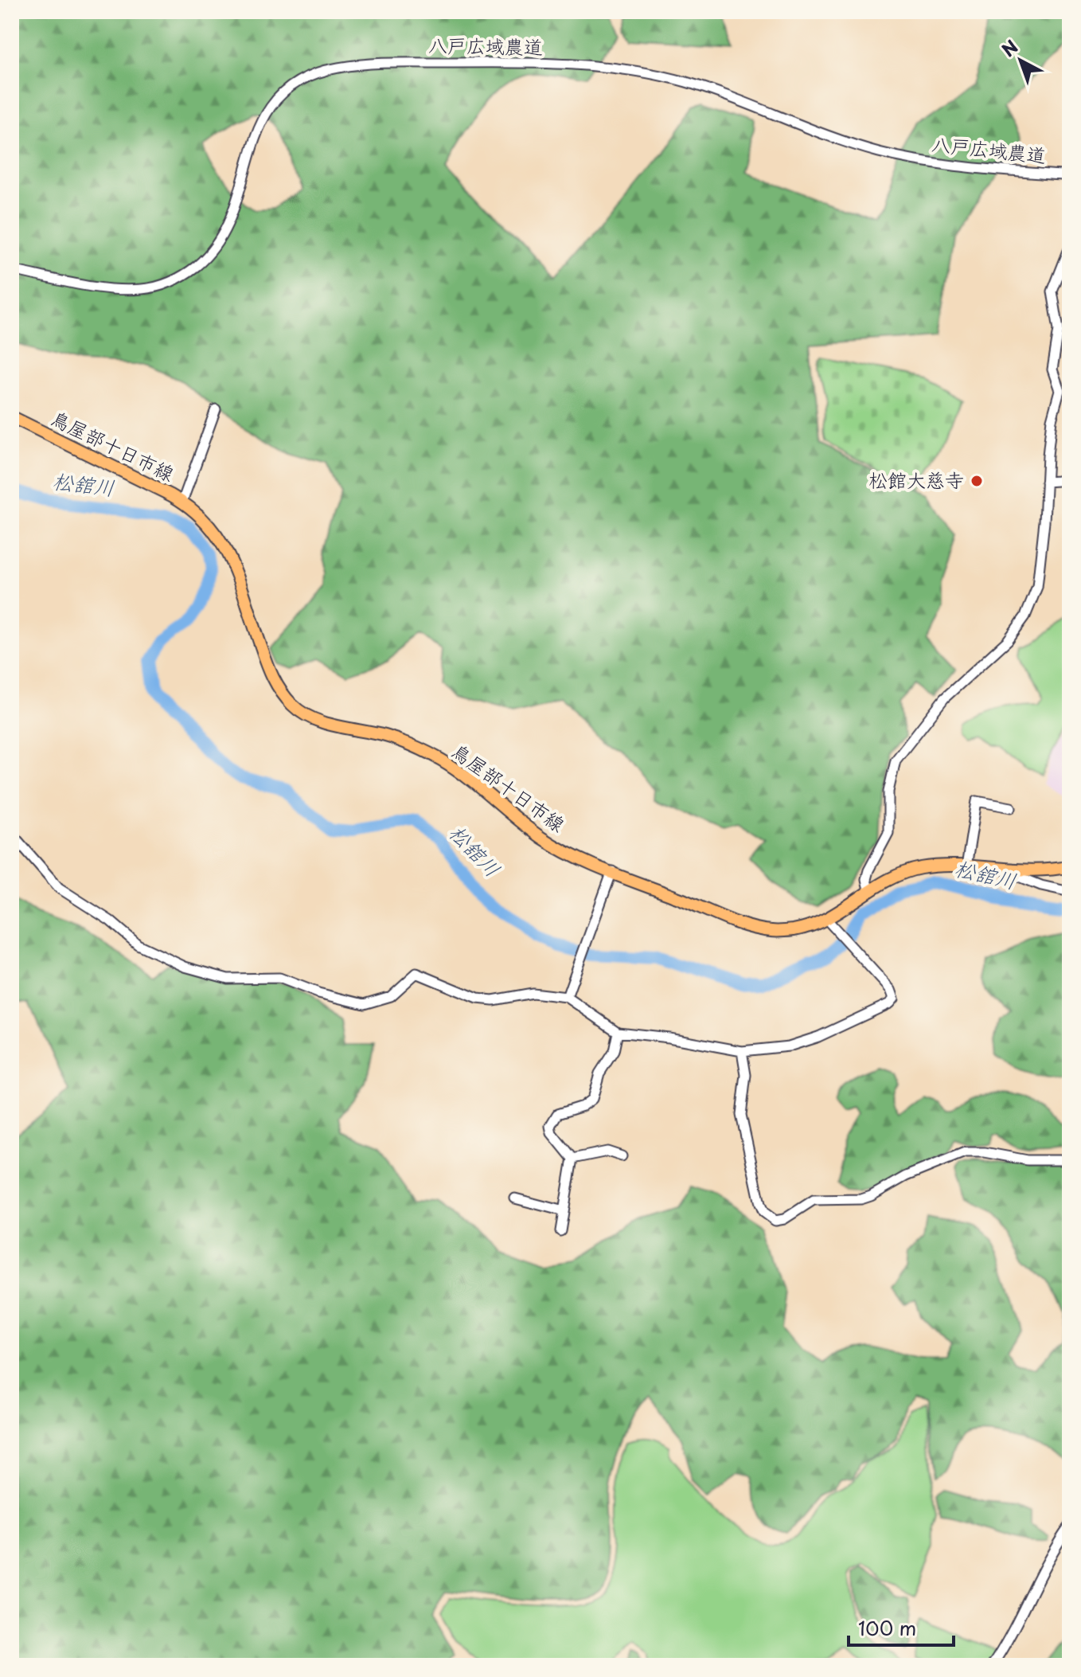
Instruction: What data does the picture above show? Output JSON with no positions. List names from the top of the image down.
{
  "streets": {
    "main road": ["鳥屋部十日市線"],
    "street": ["八戸広域農道"]
  },
  "water": ["松舘川"],
  "places": ["松館大慈寺"],
  "scale_bar": "100 m",
  "north": "top left"
}
